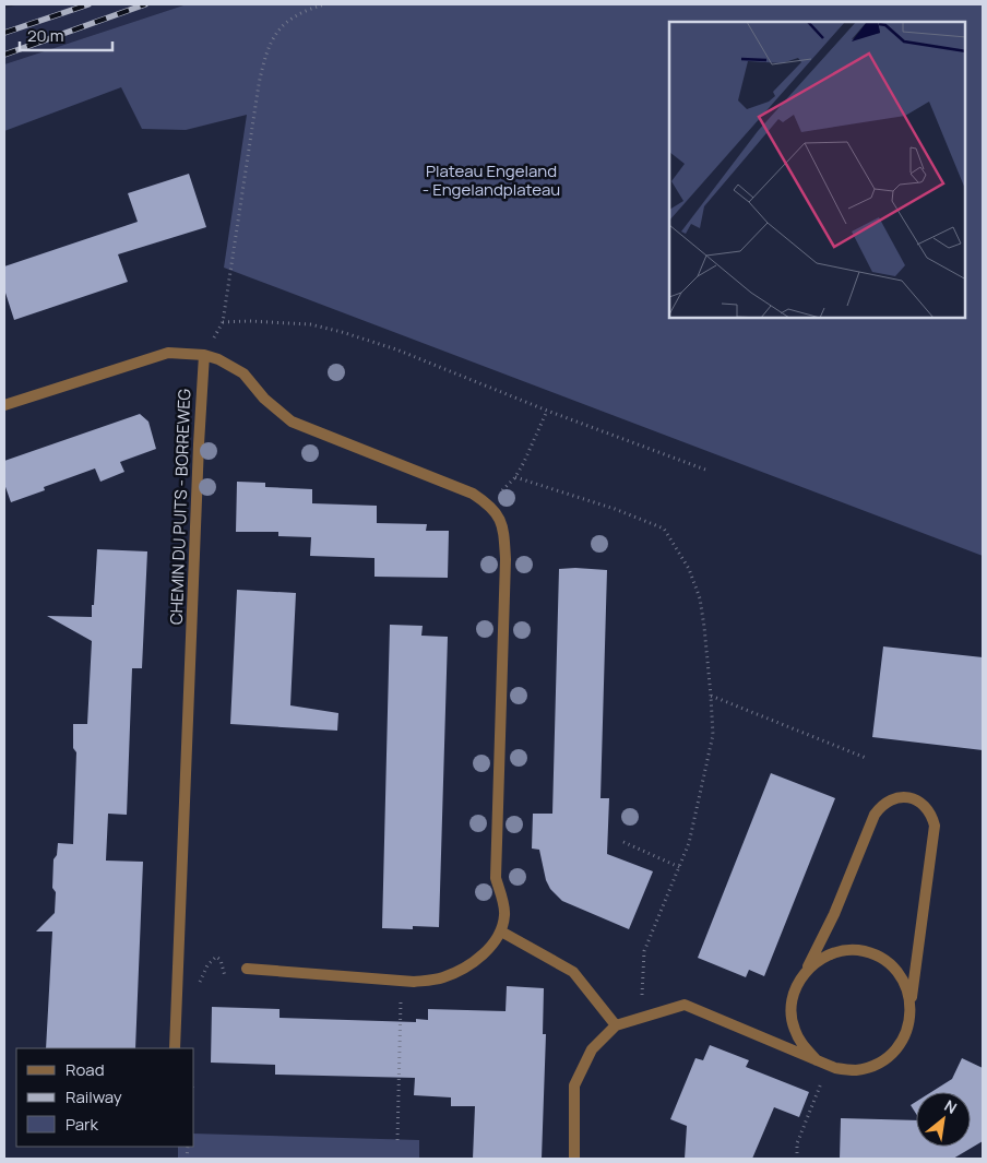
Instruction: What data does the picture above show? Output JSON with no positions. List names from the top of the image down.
{
  "streets": {
    "street": ["CHEMIN DU PUITS - BORREWEG"]
  },
  "parks": ["Plateau Engeland - Engelandplateau"],
  "legend": ["Road", "Railway", "Park"],
  "scale_bar": "20 m",
  "north": "top right"
}
